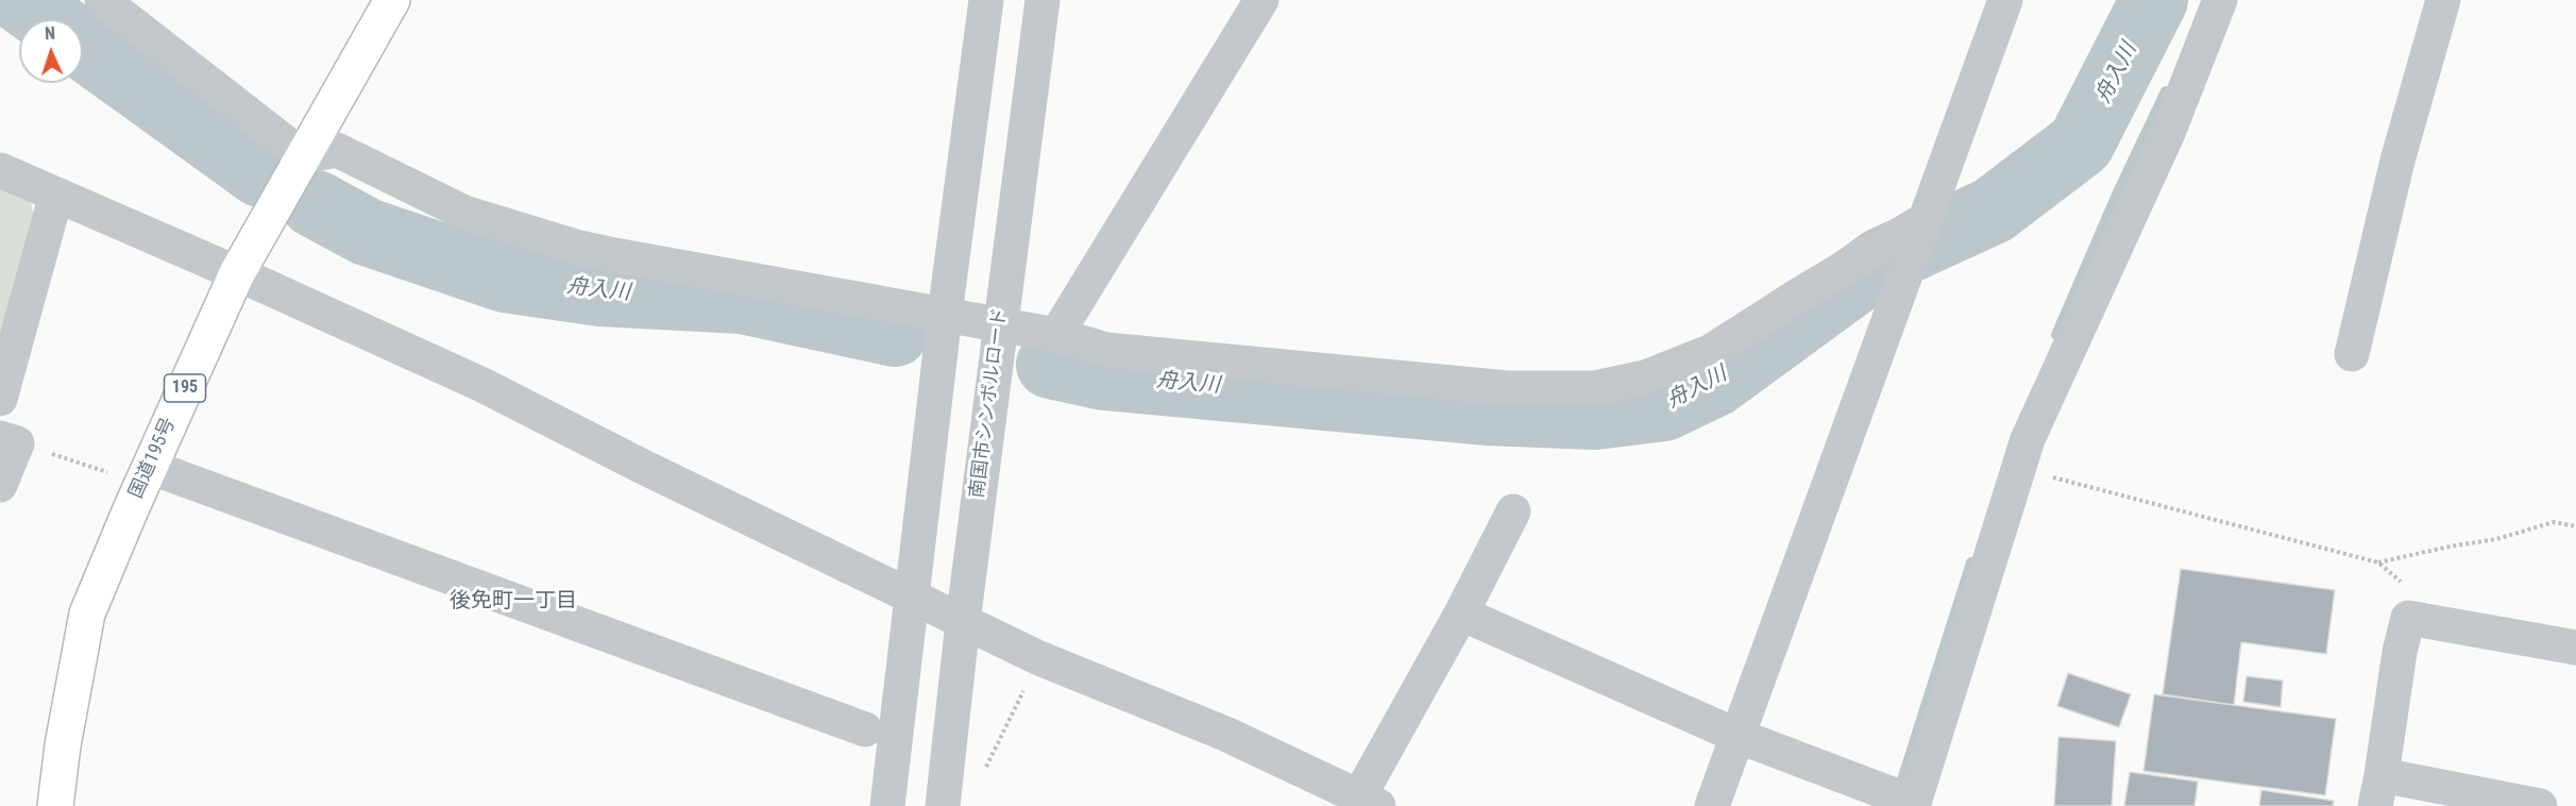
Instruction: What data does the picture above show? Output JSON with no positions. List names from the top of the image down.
{
  "streets": {
    "highway": ["195", "国道195号"],
    "street": ["南国市シンボルロード"]
  },
  "districts": ["後免町一丁目"],
  "water": ["舟入川"],
  "north": "top"
}
